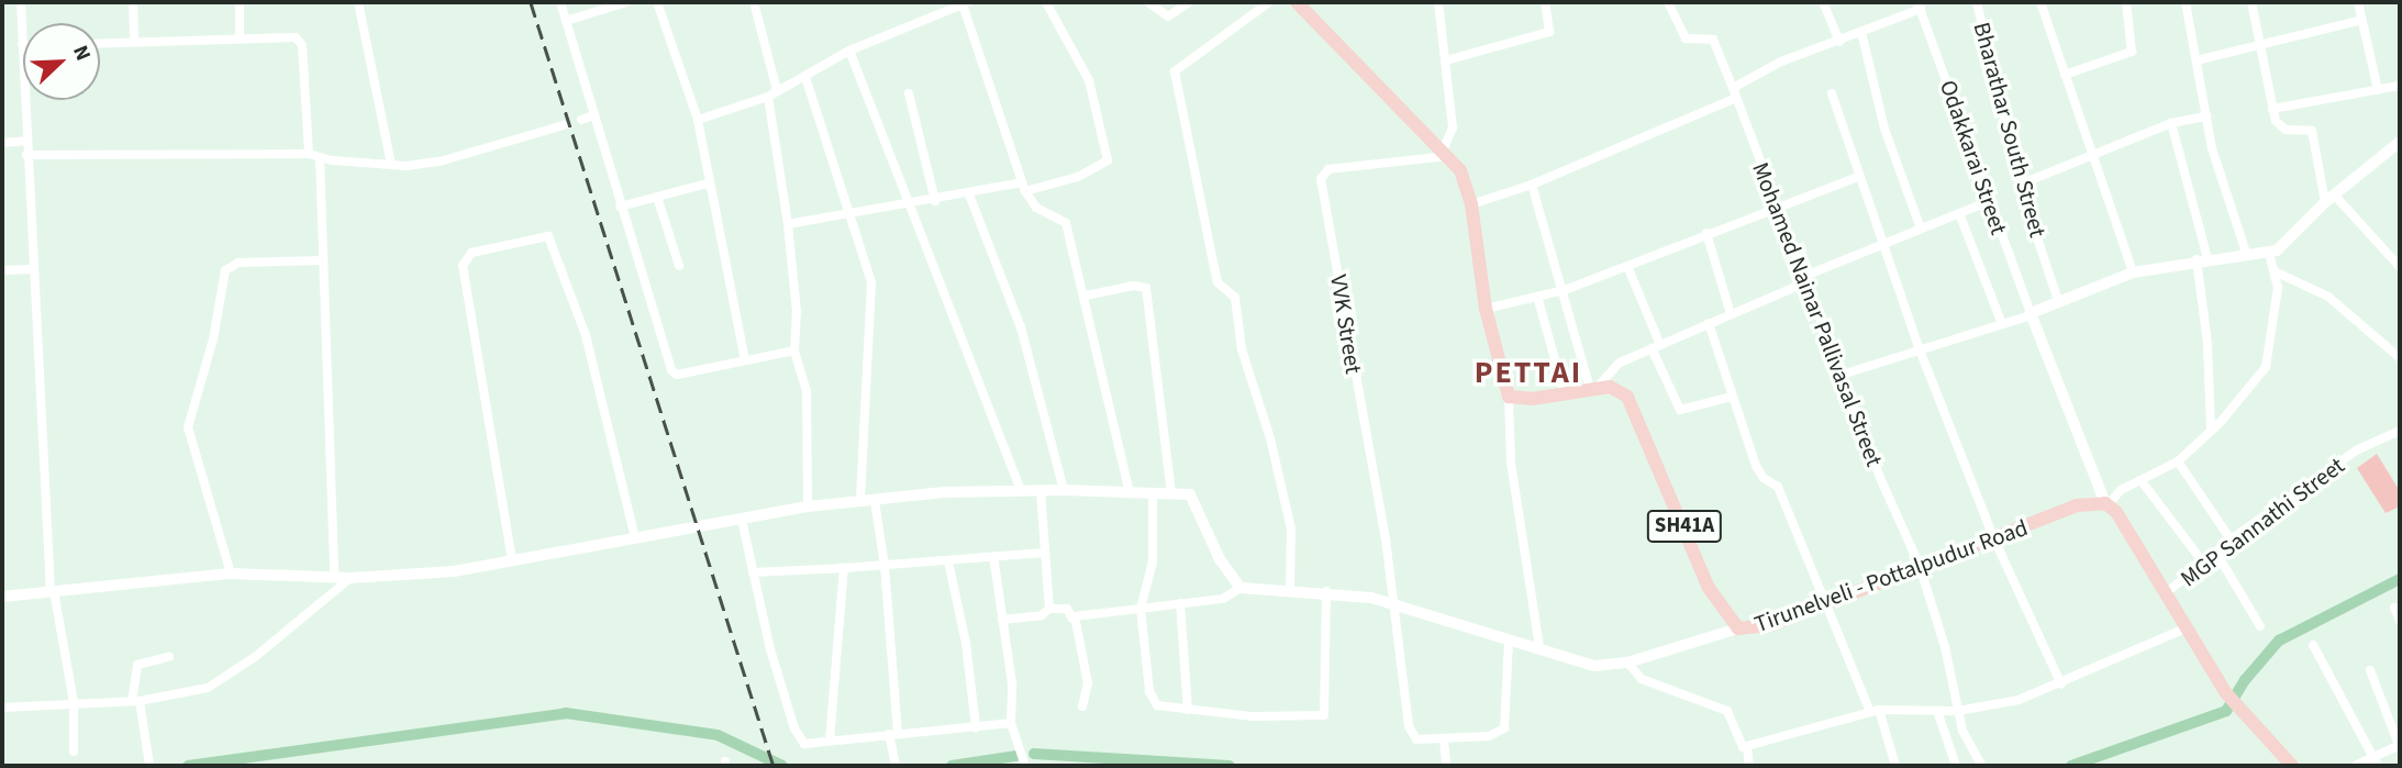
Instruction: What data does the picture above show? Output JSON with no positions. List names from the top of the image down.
{
  "streets": {
    "main road": ["SH41A", "Tirunelveli - Pottalpudur Road"],
    "street": [
      "Bharathar South Street",
      "Odakkarai Street",
      "Mohamed Nainar Pallivasal Street",
      "VVK Street",
      "MGP Sannathi Street"
    ]
  },
  "crossings": [
    ["Mohamed Nainar Pallivasal Street", "Tirunelveli - Pottalpudur Road"]
  ],
  "districts": ["PETTAI"],
  "north": "top right"
}
